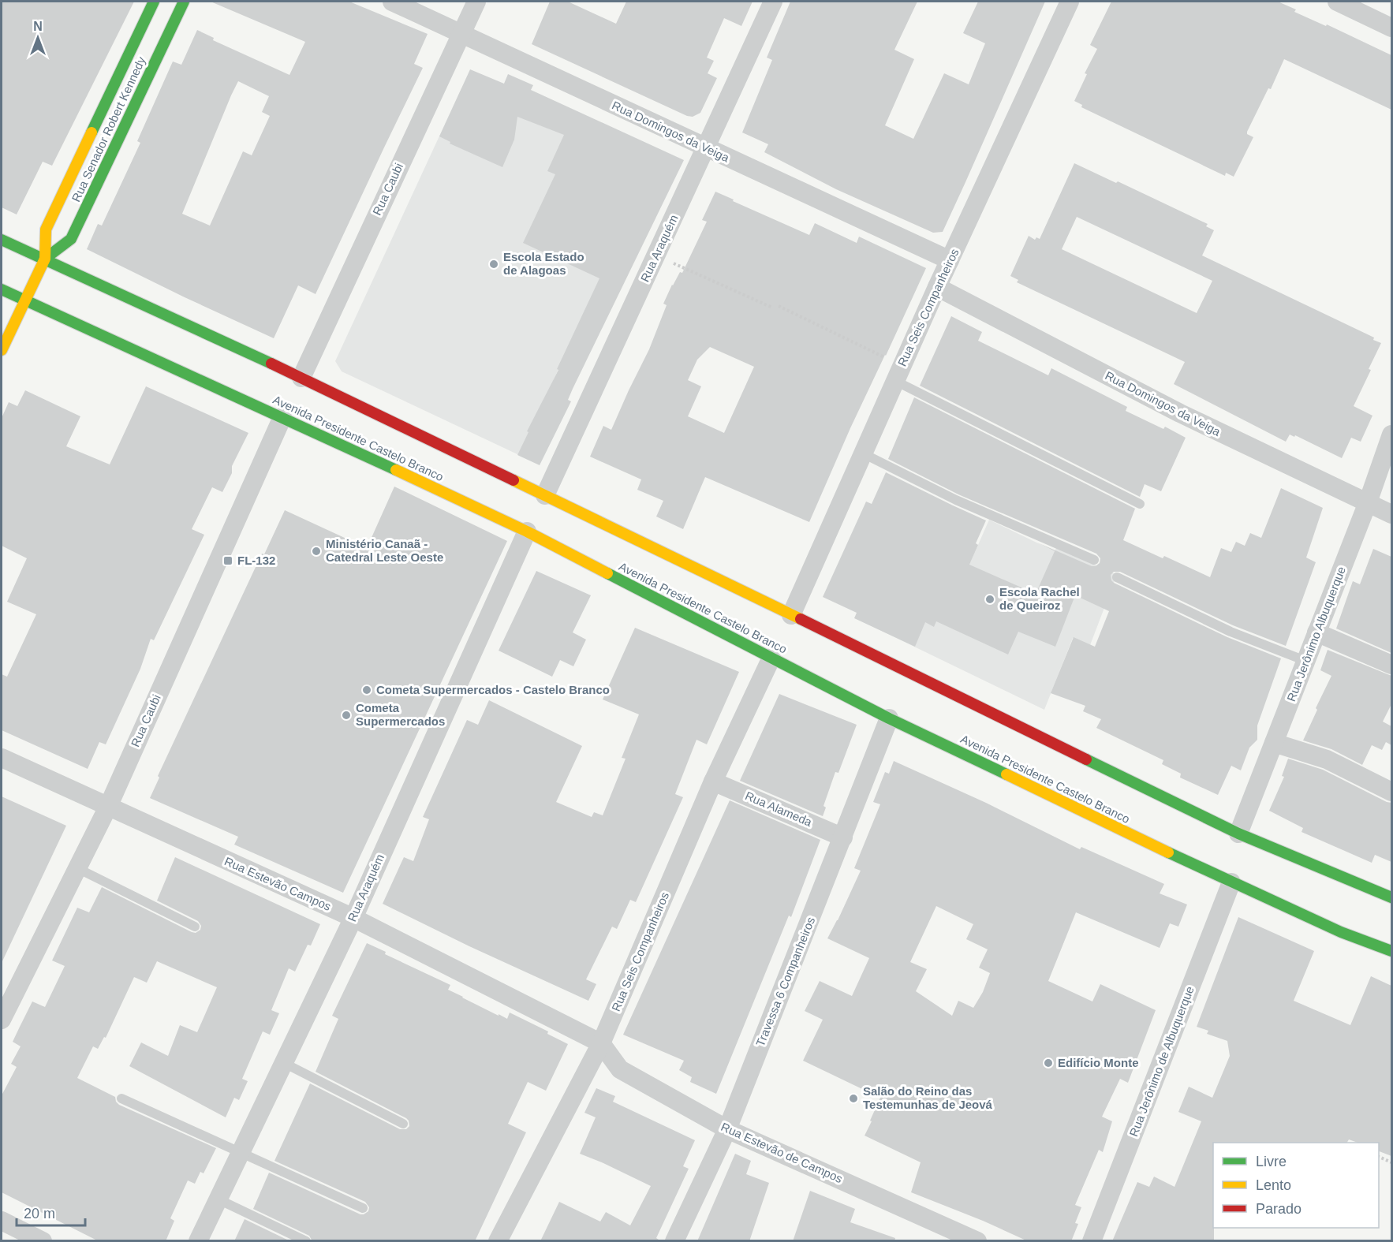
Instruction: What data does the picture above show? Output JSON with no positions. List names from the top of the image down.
{
  "streets": {
    "main road": ["Rua Senador Robert Kennedy", "Avenida Presidente Castelo Branco"],
    "street": [
      "Rua Domingos da Veiga",
      "Rua Caubi",
      "Rua Araquém",
      "Rua Seis Companheiros",
      "Rua Jerônimo Albuquerque",
      "Rua Alameda",
      "Rua Estevão Campos",
      "Travessa 6 Companheiros",
      "Rua Jerônimo de Albuquerque",
      "Rua Estevão de Campos"
    ]
  },
  "crossings": [
    ["Rua Senador Robert Kennedy", "Avenida Presidente Castelo Branco"],
    ["Rua Domingos da Veiga", "Rua Caubi"],
    ["Rua Domingos da Veiga", "Rua Araquém"],
    ["Rua Domingos da Veiga", "Rua Seis Companheiros"],
    ["Rua Domingos da Veiga", "Rua Jerônimo Albuquerque"],
    ["Rua Caubi", "Avenida Presidente Castelo Branco"],
    ["Rua Caubi", "Rua Estevão Campos"],
    ["Rua Araquém", "Avenida Presidente Castelo Branco"],
    ["Rua Araquém", "Rua Estevão Campos"],
    ["Rua Seis Companheiros", "Avenida Presidente Castelo Branco"],
    ["Rua Seis Companheiros", "Rua Alameda"],
    ["Rua Seis Companheiros", "Rua Estevão Campos"],
    ["Rua Seis Companheiros", "Rua Estevão de Campos"],
    ["Avenida Presidente Castelo Branco", "Travessa 6 Companheiros"],
    ["Avenida Presidente Castelo Branco", "Rua Jerônimo de Albuquerque"],
    ["Rua Alameda", "Travessa 6 Companheiros"],
    ["Rua Estevão Campos", "Rua Estevão de Campos"],
    ["Travessa 6 Companheiros", "Rua Estevão de Campos"]
  ],
  "places": {
    "other": [
      "Escola Estado de Alagoas",
      "Ministério Canaã - Catedral Leste Oeste",
      "Escola Rachel de Queiroz",
      "Cometa Supermercados - Castelo Branco",
      "Cometa Supermercados",
      "Edifício Monte",
      "Salão do Reino das Testemunhas de Jeová"
    ],
    "transit": ["FL-132"]
  },
  "legend": ["Livre", "Lento", "Parado"],
  "scale_bar": "20 m",
  "north": "top"
}
